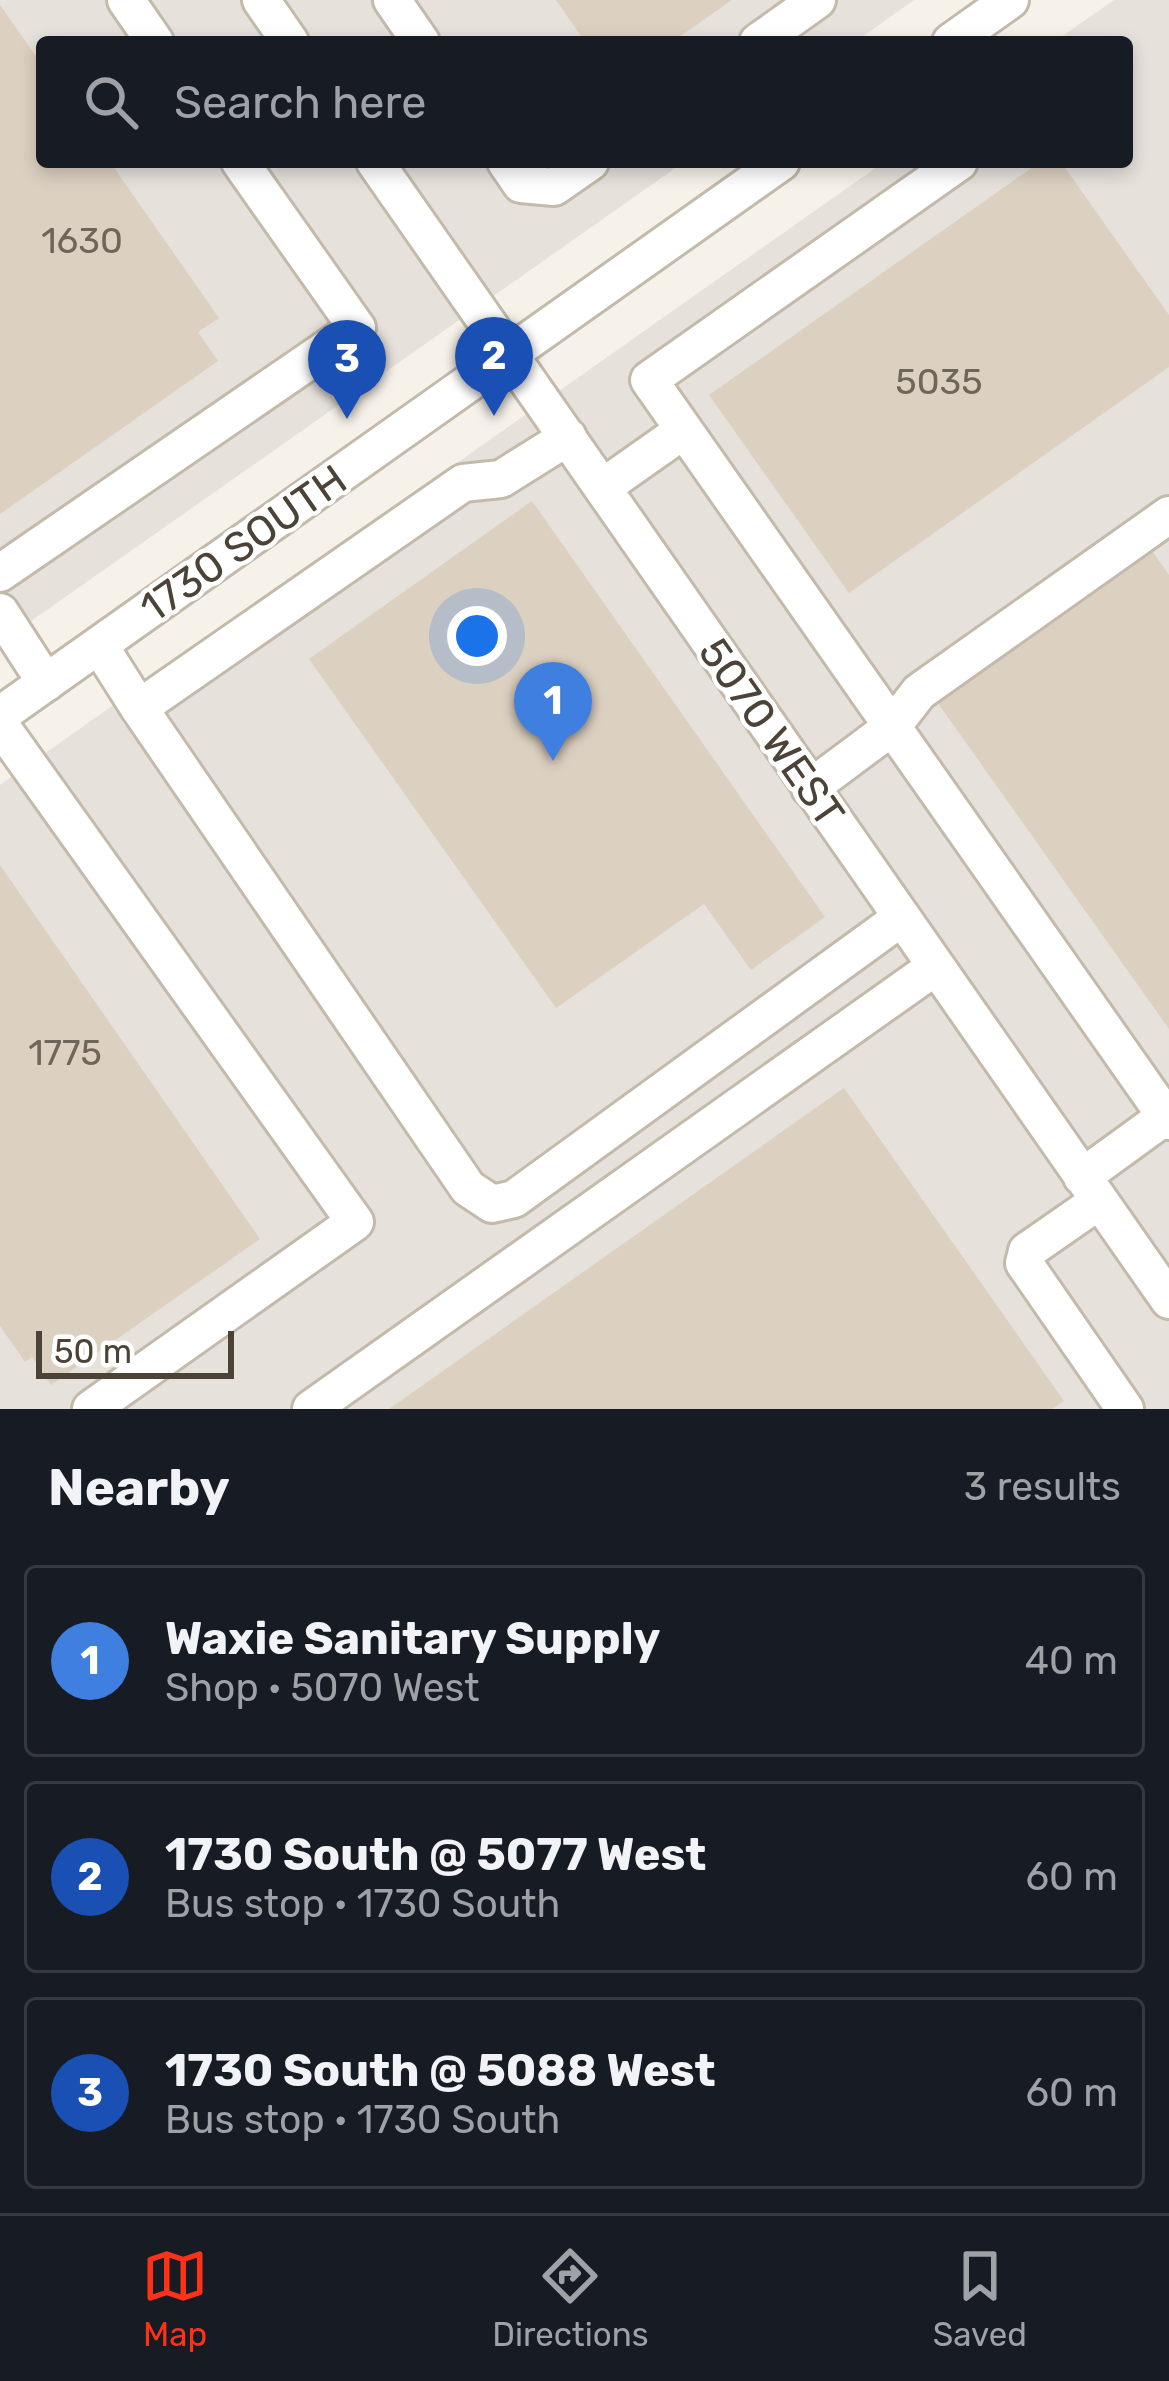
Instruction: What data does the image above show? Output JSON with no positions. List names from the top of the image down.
{
  "streets": {
    "street": ["1730 SOUTH", "5070 WEST"]
  },
  "crossings": [
    ["1730 SOUTH", "5070 WEST"]
  ],
  "house_numbers": ["1630", "5035", "1775"],
  "scale_bar": "50 m",
  "page": {
    "search": "Search here",
    "pins": ["2", "3", "1"],
    "scale": "50 m",
    "heading": ["Nearby", "3 results"],
    "list": [
      {
        "mark": "1",
        "name": "Waxie Sanitary Supply",
        "note": "Shop · 5070 West",
        "value": "40 m"
      },
      {
        "mark": "2",
        "name": "1730 South @ 5077 West",
        "note": "Bus stop · 1730 South",
        "value": "60 m"
      },
      {
        "mark": "3",
        "name": "1730 South @ 5088 West",
        "note": "Bus stop · 1730 South",
        "value": "60 m"
      }
    ],
    "nav": ["Map", "Directions", "Saved"]
  }
}
